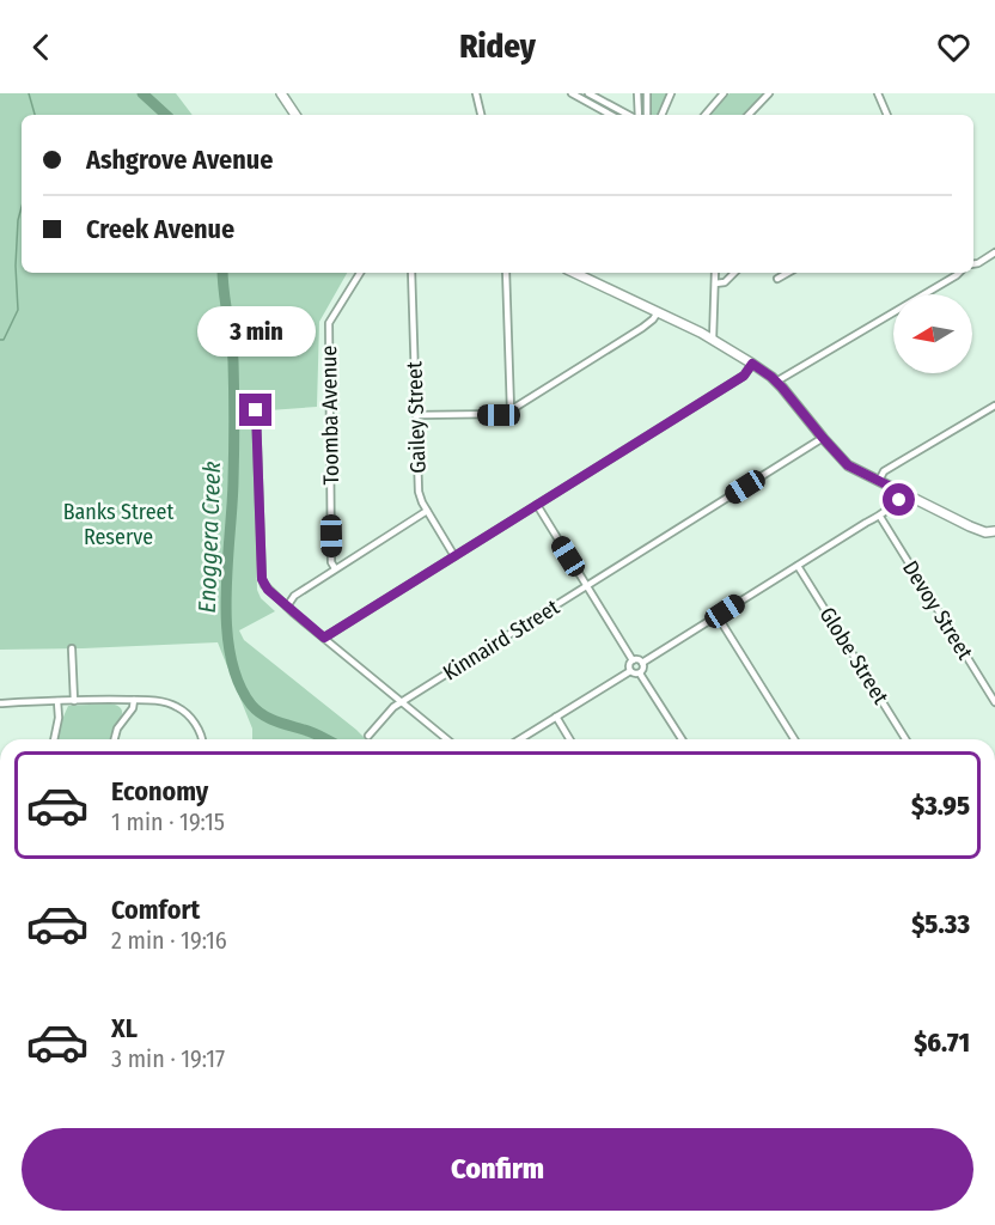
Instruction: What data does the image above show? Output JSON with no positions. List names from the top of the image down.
{
  "streets": {
    "street": [
      "Toomba Avenue",
      "Gailey Street",
      "Devoy Street",
      "Kinnaird Street",
      "Globe Street"
    ]
  },
  "water": ["Enoggera Creek"],
  "parks": ["Banks Street Reserve"],
  "north": "left",
  "page": {
    "header": "Ridey",
    "banner": ["Ashgrove Avenue", "Creek Avenue"],
    "bubble": "3 min",
    "list": [
      {
        "name": "Economy",
        "note": "1 min · 19:15",
        "value": "$3.95"
      },
      {
        "name": "Comfort",
        "note": "2 min · 19:16",
        "value": "$5.33"
      },
      {
        "name": "XL",
        "note": "3 min · 19:17",
        "value": "$6.71"
      }
    ],
    "buttons": "Confirm"
  }
}
